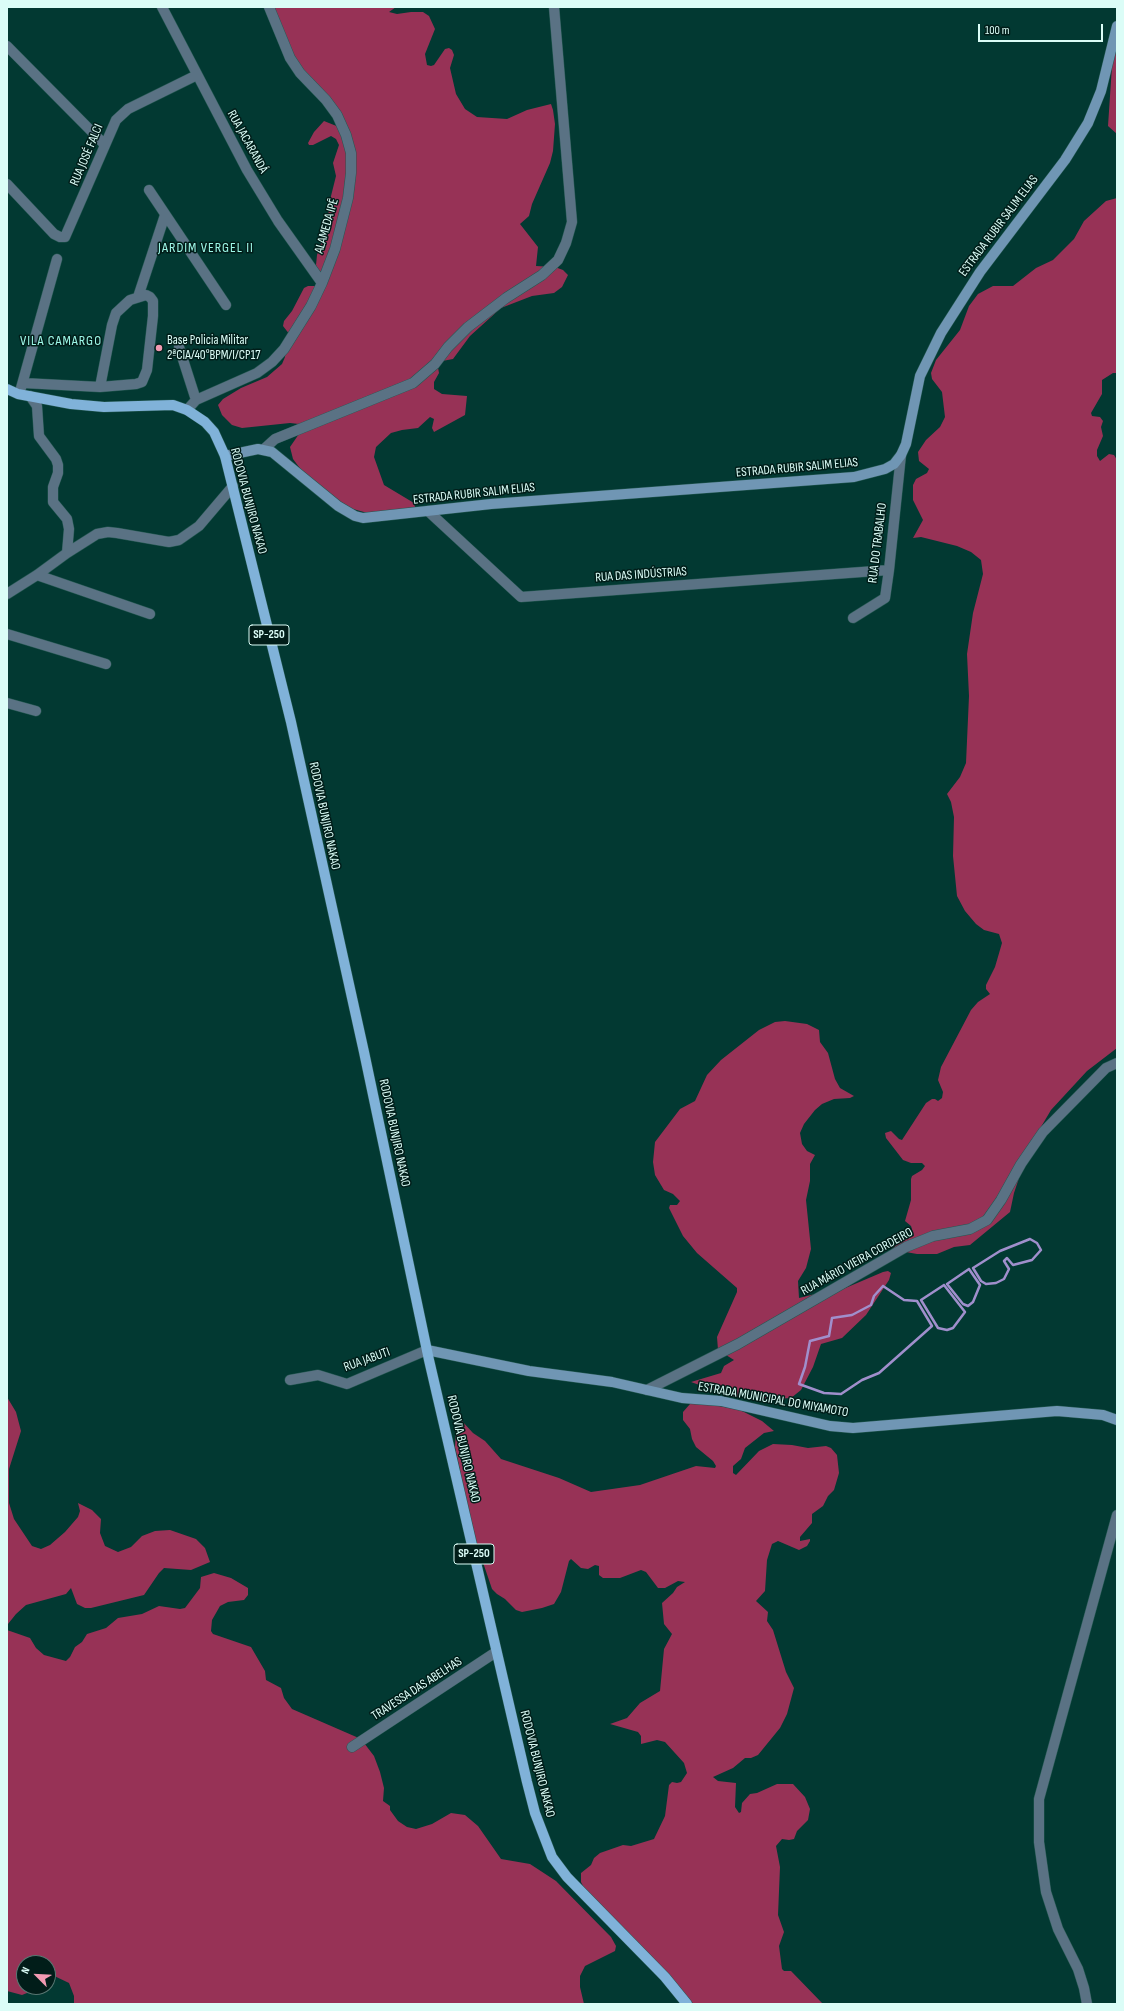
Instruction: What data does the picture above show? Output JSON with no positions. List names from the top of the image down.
{
  "streets": {
    "main road": ["RODOVIA BUNJIRO NAKAO", "SP-250"],
    "street": [
      "RUA JACARANDÁ",
      "RUA JOSÉ FALCI",
      "ALAMEDA IPÊ",
      "ESTRADA RUBIR SALIM ELIAS",
      "RUA DO TRABALHO",
      "RUA DAS INDÚSTRIAS",
      "RUA MÁRIO VIEIRA CORDEIRO",
      "RUA JABUTI",
      "ESTRADA MUNICIPAL DO MIYAMOTO",
      "TRAVESSA DAS ABELHAS"
    ]
  },
  "crossings": [
    ["RUA JACARANDÁ", "RUA JOSÉ FALCI"],
    ["RUA JACARANDÁ", "ALAMEDA IPÊ"],
    ["ALAMEDA IPÊ", "RODOVIA BUNJIRO NAKAO"],
    ["ESTRADA RUBIR SALIM ELIAS", "RUA DO TRABALHO"],
    ["ESTRADA RUBIR SALIM ELIAS", "RUA DAS INDÚSTRIAS"],
    ["RODOVIA BUNJIRO NAKAO", "RUA JABUTI"],
    ["RODOVIA BUNJIRO NAKAO", "ESTRADA MUNICIPAL DO MIYAMOTO"],
    ["RODOVIA BUNJIRO NAKAO", "TRAVESSA DAS ABELHAS"],
    ["RUA DO TRABALHO", "RUA DAS INDÚSTRIAS"],
    ["RUA MÁRIO VIEIRA CORDEIRO", "ESTRADA MUNICIPAL DO MIYAMOTO"],
    ["RUA JABUTI", "ESTRADA MUNICIPAL DO MIYAMOTO"]
  ],
  "districts": ["JARDIM VERGEL II", "VILA CAMARGO"],
  "places": ["Base Policia Militar 2ªCIA/40°BPM/I/CP17"],
  "scale_bar": "100 m",
  "north": "top left"
}
